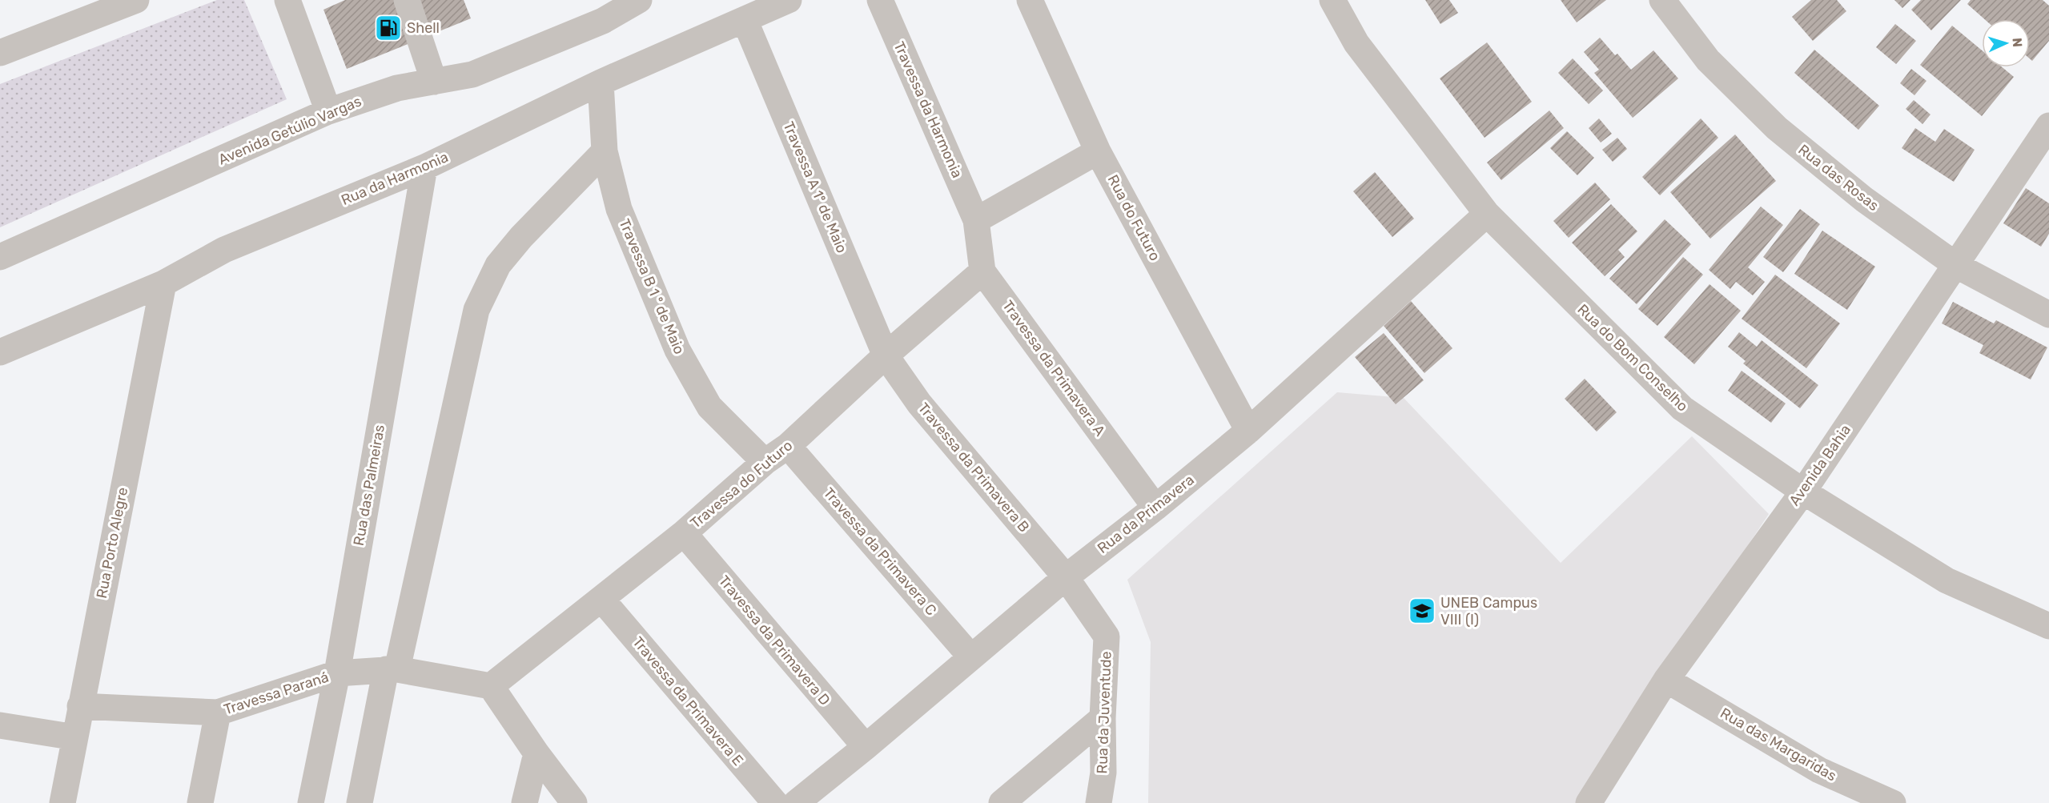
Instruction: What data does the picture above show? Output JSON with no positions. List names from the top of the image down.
{
  "streets": {
    "street": [
      "Travessa da Harmonia",
      "Avenida Getúlio Vargas",
      "Rua das Rosas",
      "Rua da Harmonia",
      "Travessa A 1º de Maio",
      "Rua do Futuro",
      "Travessa B 1 º de Maio",
      "Rua do Bom Conselho",
      "Travessa da Primavera A",
      "Avenida Bahia",
      "Travessa da Primavera B",
      "Travessa do Futuro",
      "Rua das Palmeiras",
      "Rua da Primavera",
      "Rua Porto Alegre",
      "Travessa da Primavera C",
      "Travessa da Primavera D",
      "Travessa Paraná",
      "Travessa da Primavera E",
      "Rua da Juventude",
      "Rua das Margaridas"
    ]
  },
  "crossings": [
    ["Travessa da Harmonia", "Travessa da Primavera A"],
    ["Rua das Rosas", "Avenida Bahia"],
    ["Rua da Harmonia", "Travessa A 1º de Maio"],
    ["Rua da Harmonia", "Travessa B 1 º de Maio"],
    ["Rua da Harmonia", "Rua das Palmeiras"],
    ["Rua da Harmonia", "Rua Porto Alegre"],
    ["Travessa A 1º de Maio", "Travessa da Primavera B"],
    ["Travessa A 1º de Maio", "Travessa do Futuro"],
    ["Rua do Futuro", "Rua da Primavera"],
    ["Travessa B 1 º de Maio", "Travessa do Futuro"],
    ["Rua do Bom Conselho", "Avenida Bahia"],
    ["Rua do Bom Conselho", "Rua da Primavera"],
    ["Travessa da Primavera A", "Travessa do Futuro"],
    ["Travessa da Primavera A", "Rua da Primavera"],
    ["Avenida Bahia", "Rua das Margaridas"],
    ["Travessa da Primavera B", "Travessa do Futuro"],
    ["Travessa da Primavera B", "Rua da Primavera"],
    ["Travessa da Primavera B", "Rua da Juventude"],
    ["Travessa do Futuro", "Travessa da Primavera C"],
    ["Travessa do Futuro", "Travessa da Primavera D"],
    ["Travessa do Futuro", "Travessa da Primavera E"],
    ["Rua das Palmeiras", "Travessa Paraná"],
    ["Rua da Primavera", "Travessa da Primavera C"],
    ["Rua da Primavera", "Travessa da Primavera D"],
    ["Rua da Primavera", "Rua da Juventude"],
    ["Rua Porto Alegre", "Travessa Paraná"]
  ],
  "places": {
    "fuel station": ["Shell"],
    "school or university": ["UNEB Campus VIII (I)"]
  },
  "north": "right"
}
